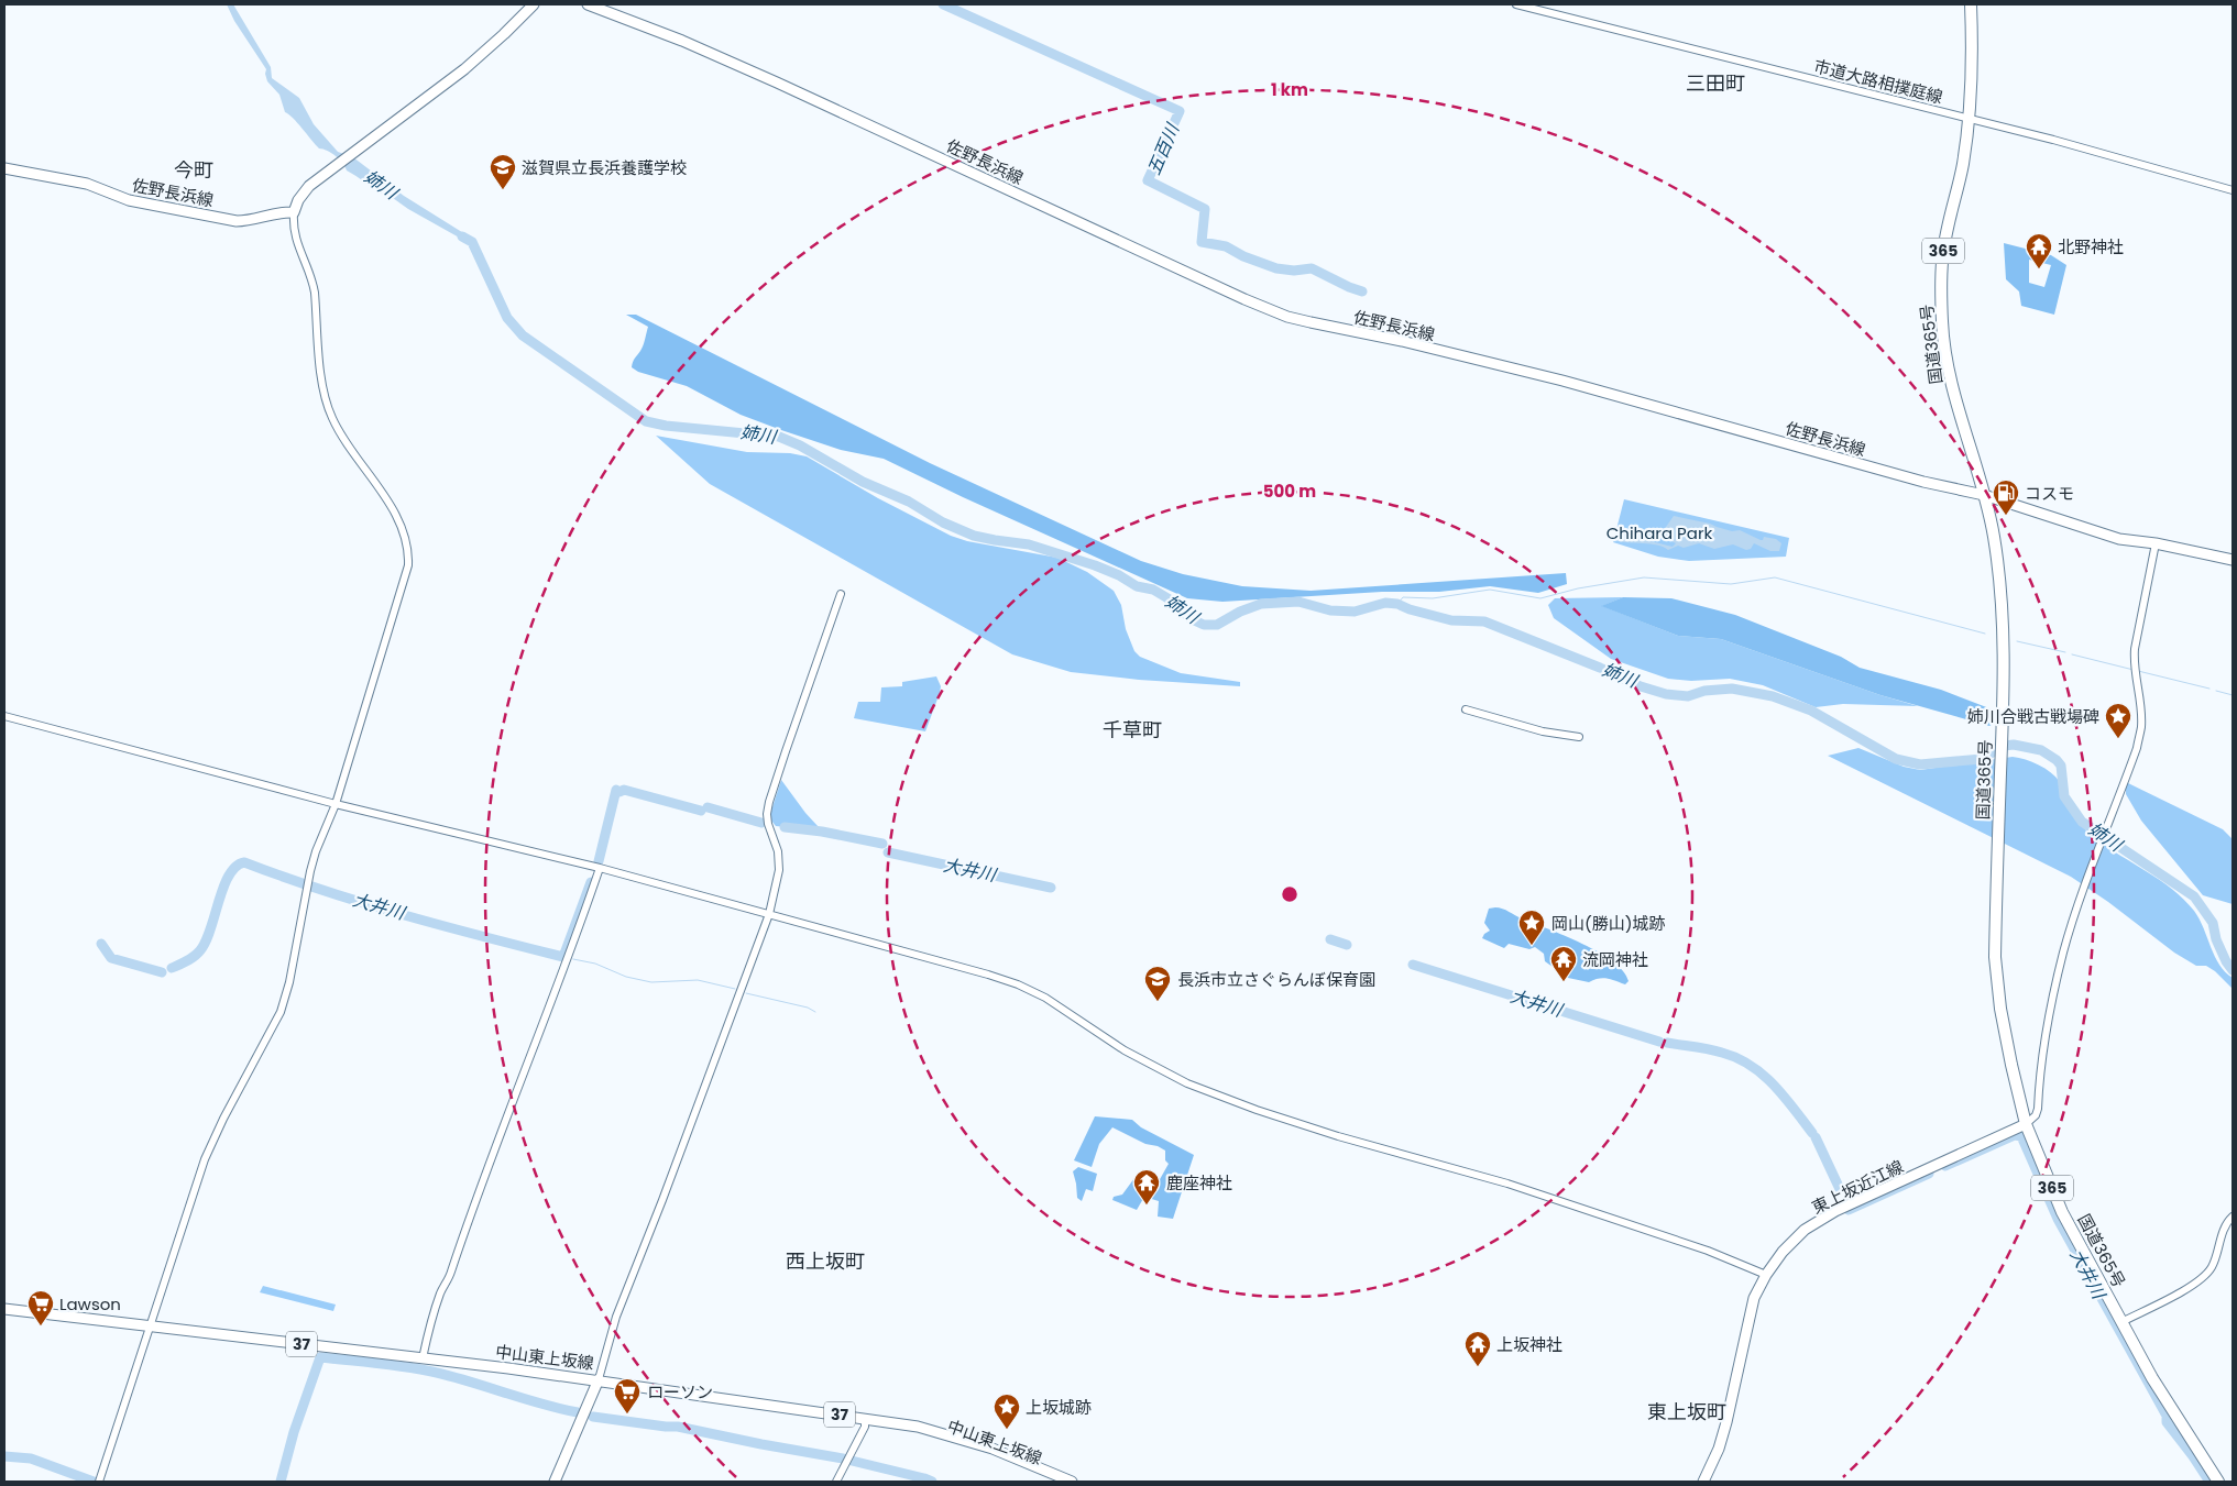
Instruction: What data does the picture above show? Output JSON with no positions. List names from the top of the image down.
{
  "streets": {
    "highway": ["365", "国道365号"],
    "main road": [
      "佐野長浜線",
      "東上坂近江線",
      "37",
      "中山東上坂線"
    ],
    "street": ["市道大路相撲庭線"]
  },
  "crossings": [
    ["市道大路相撲庭線", "国道365号"],
    ["佐野長浜線", "国道365号"],
    ["国道365号", "東上坂近江線"]
  ],
  "districts": [
    "三田町",
    "今町",
    "千草町",
    "西上坂町",
    "東上坂町"
  ],
  "water": ["五百川", "姉川", "大井川"],
  "parks": ["Chihara Park"],
  "places": {
    "school or university": ["滋賀県立長浜養護学校", "長浜市立さぐらんぼ保育園"],
    "temple": [
      "北野神社",
      "流岡神社",
      "鹿座神社",
      "上坂神社"
    ],
    "fuel station": ["コスモ"],
    "place": ["姉川合戦古戦場碑", "岡山(勝山)城跡", "上坂城跡"],
    "supermarket": ["Lawson", "ローソン"]
  },
  "rings": ["1 km", "500 m"]
}
